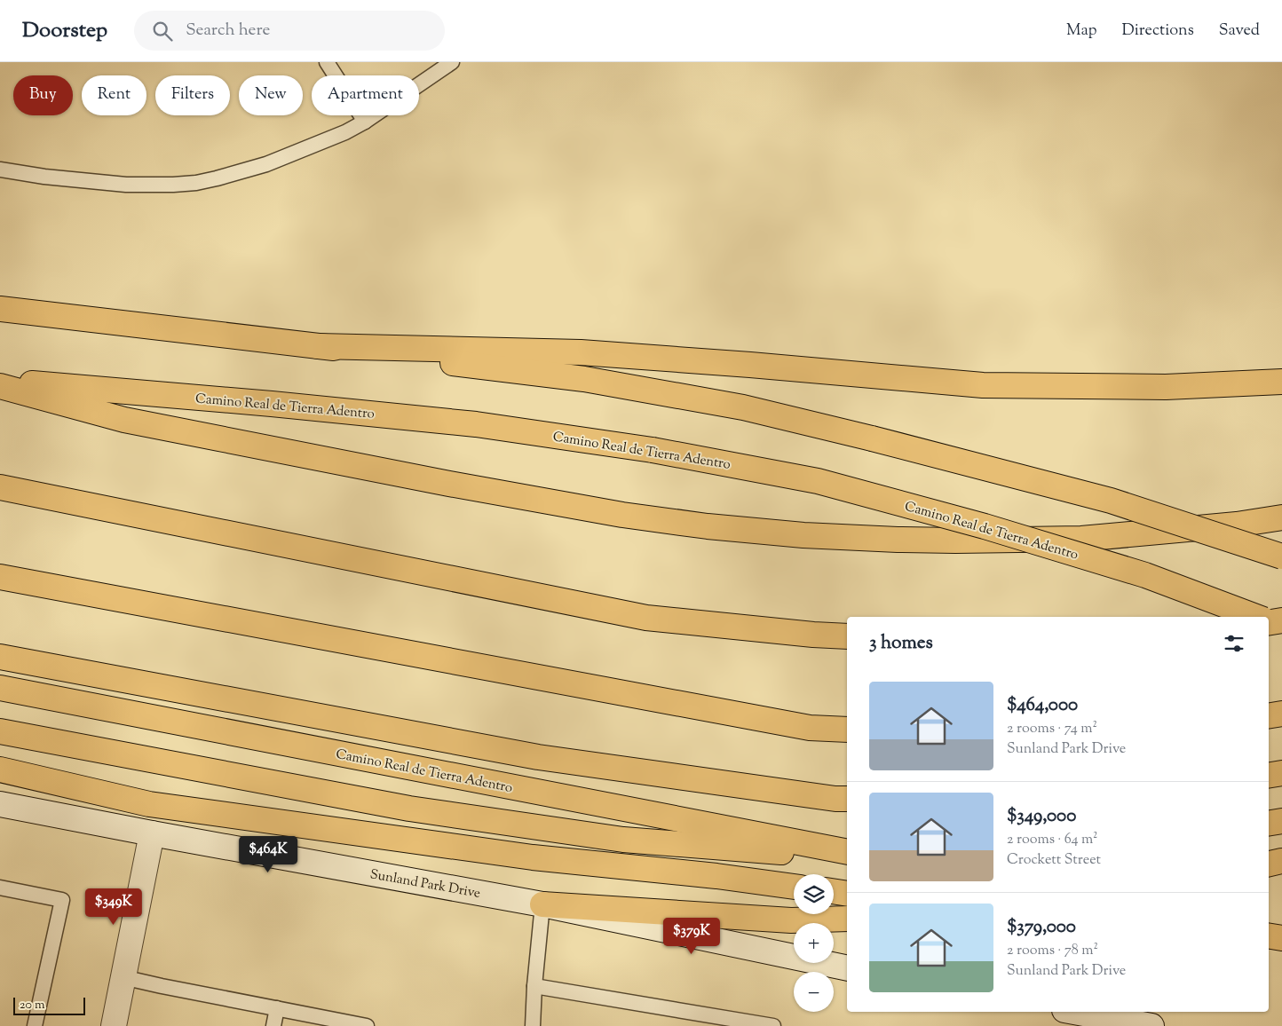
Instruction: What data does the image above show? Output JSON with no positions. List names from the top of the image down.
{
  "streets": {
    "highway": ["Camino Real de Tierra Adentro"],
    "main road": ["Sunland Park Drive"]
  },
  "scale_bar": "20 m",
  "page": {
    "header": "Doorstep",
    "search": "Search here",
    "nav": ["Map", "Directions", "Saved"],
    "chip": [
      "Buy",
      "Rent",
      "Filters",
      "New",
      "Apartment"
    ],
    "heading": "3 homes",
    "list": [
      {
        "name": "$464,000",
        "note": "2 rooms · 74 m² · Sunland Park Drive"
      },
      {
        "name": "$349,000",
        "note": "2 rooms · 64 m² · Crockett Street"
      },
      {
        "name": "$379,000",
        "note": "2 rooms · 78 m² · Sunland Park Drive"
      }
    ],
    "price": ["$464K", "$349K", "$379K"],
    "map_buttons": ["+", "−"],
    "scale": "20 m"
  }
}
